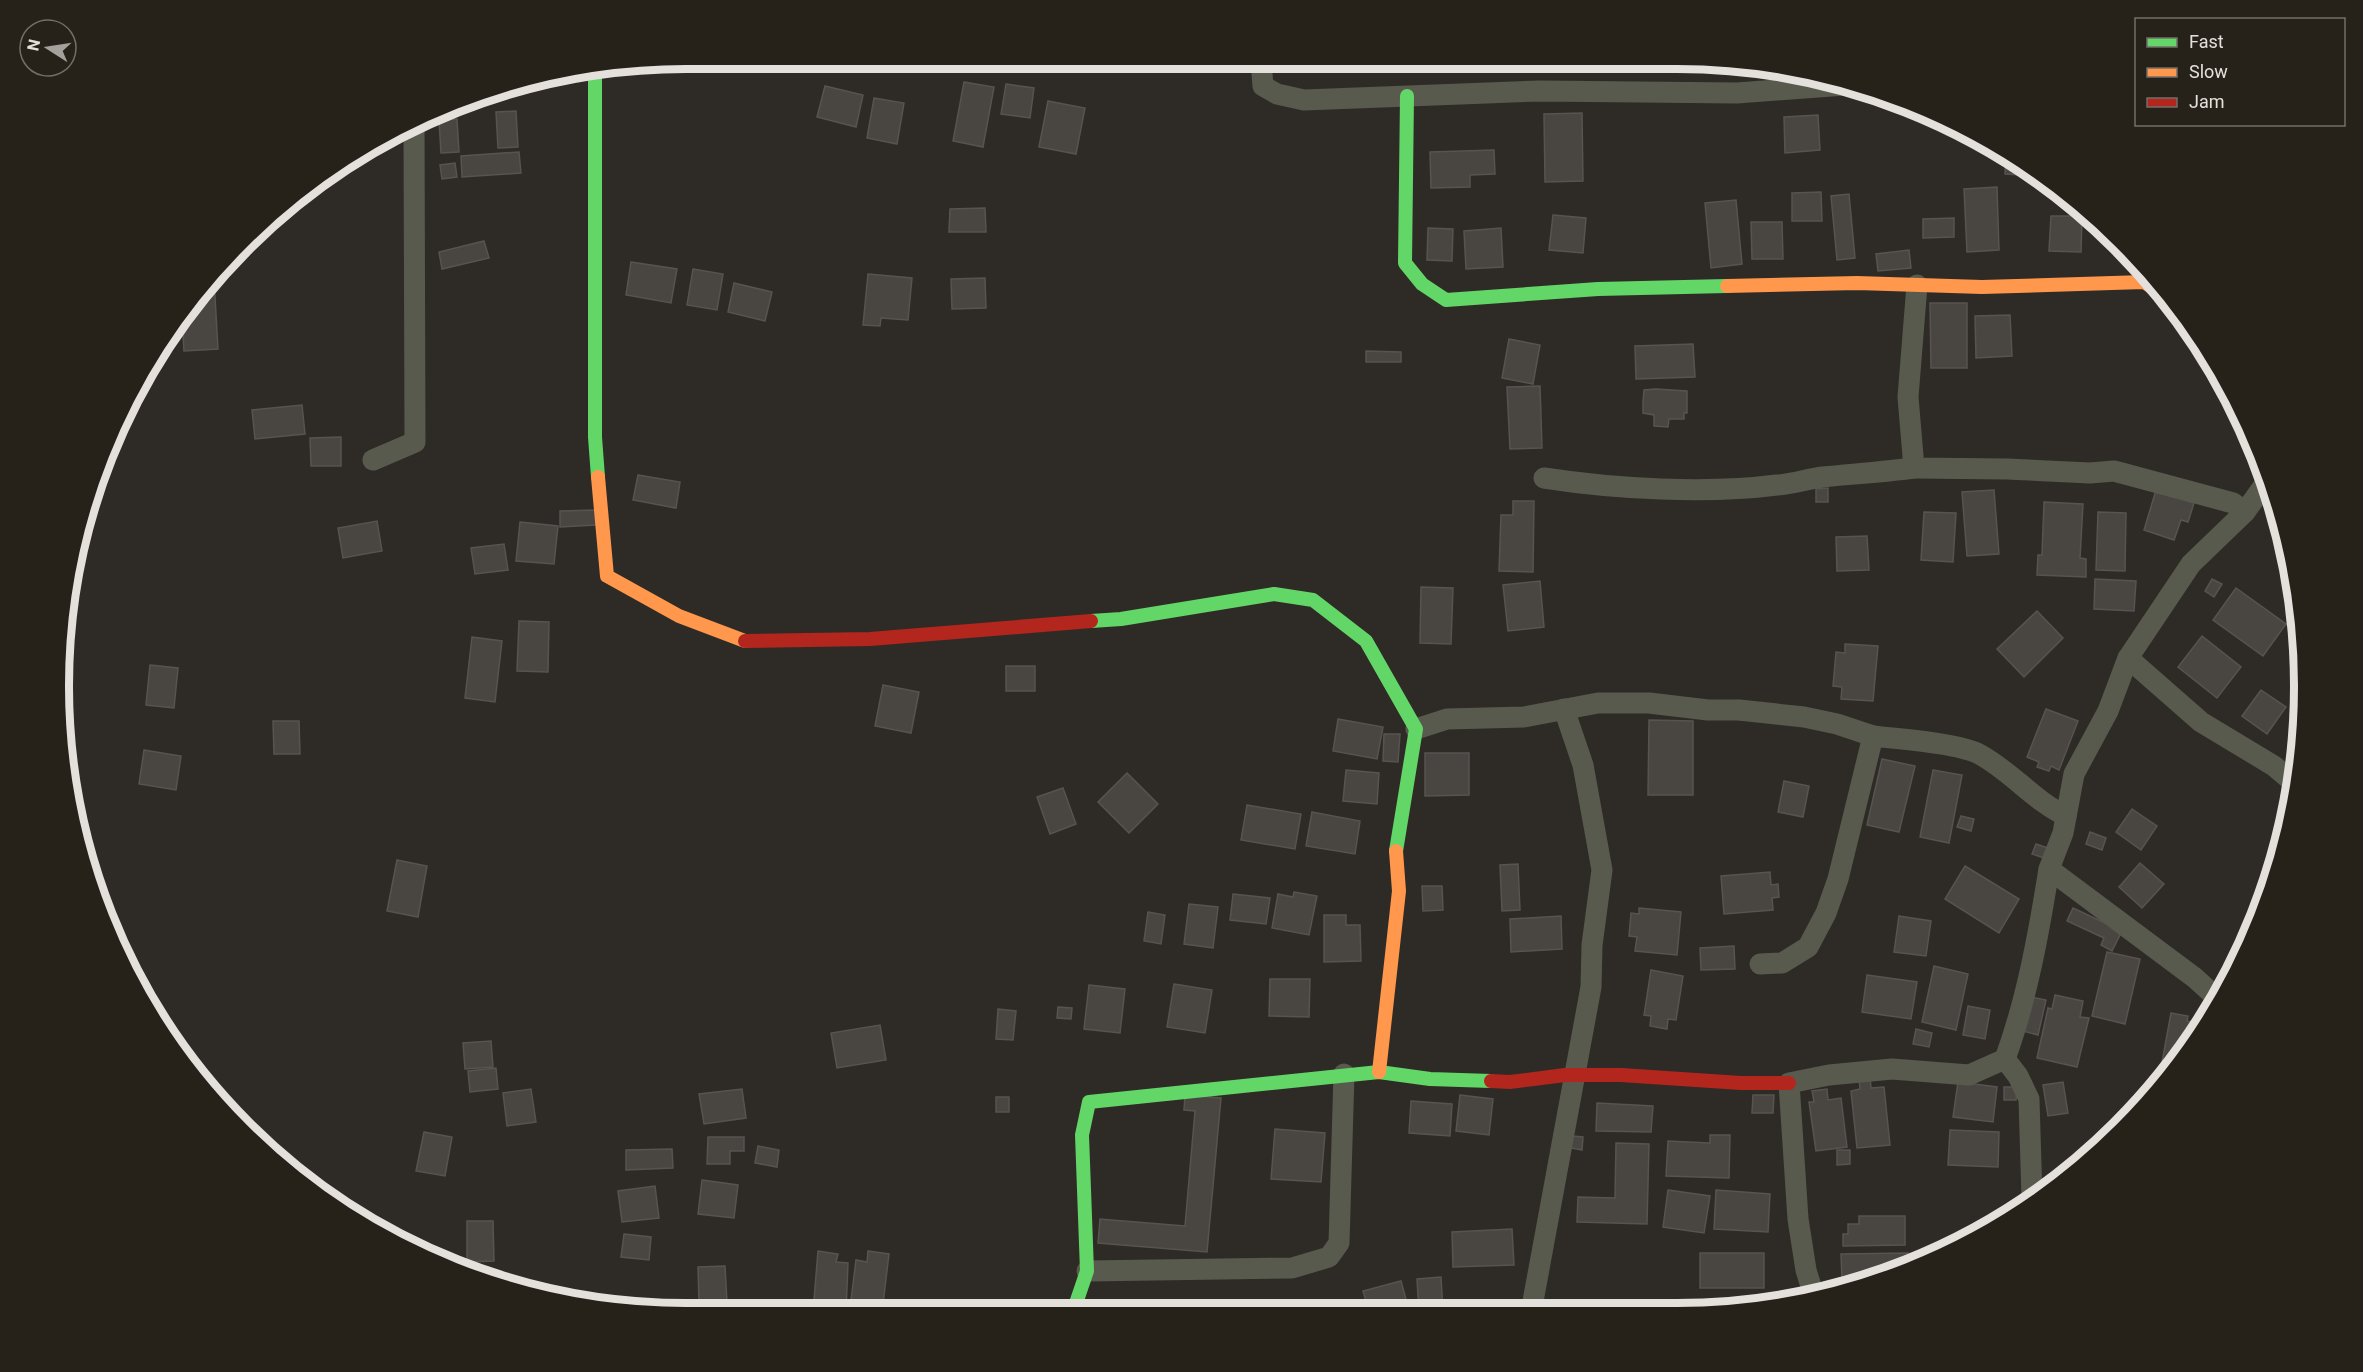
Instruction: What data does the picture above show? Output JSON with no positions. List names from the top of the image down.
{
  "legend": ["Fast", "Slow", "Jam"],
  "north": "left"
}
